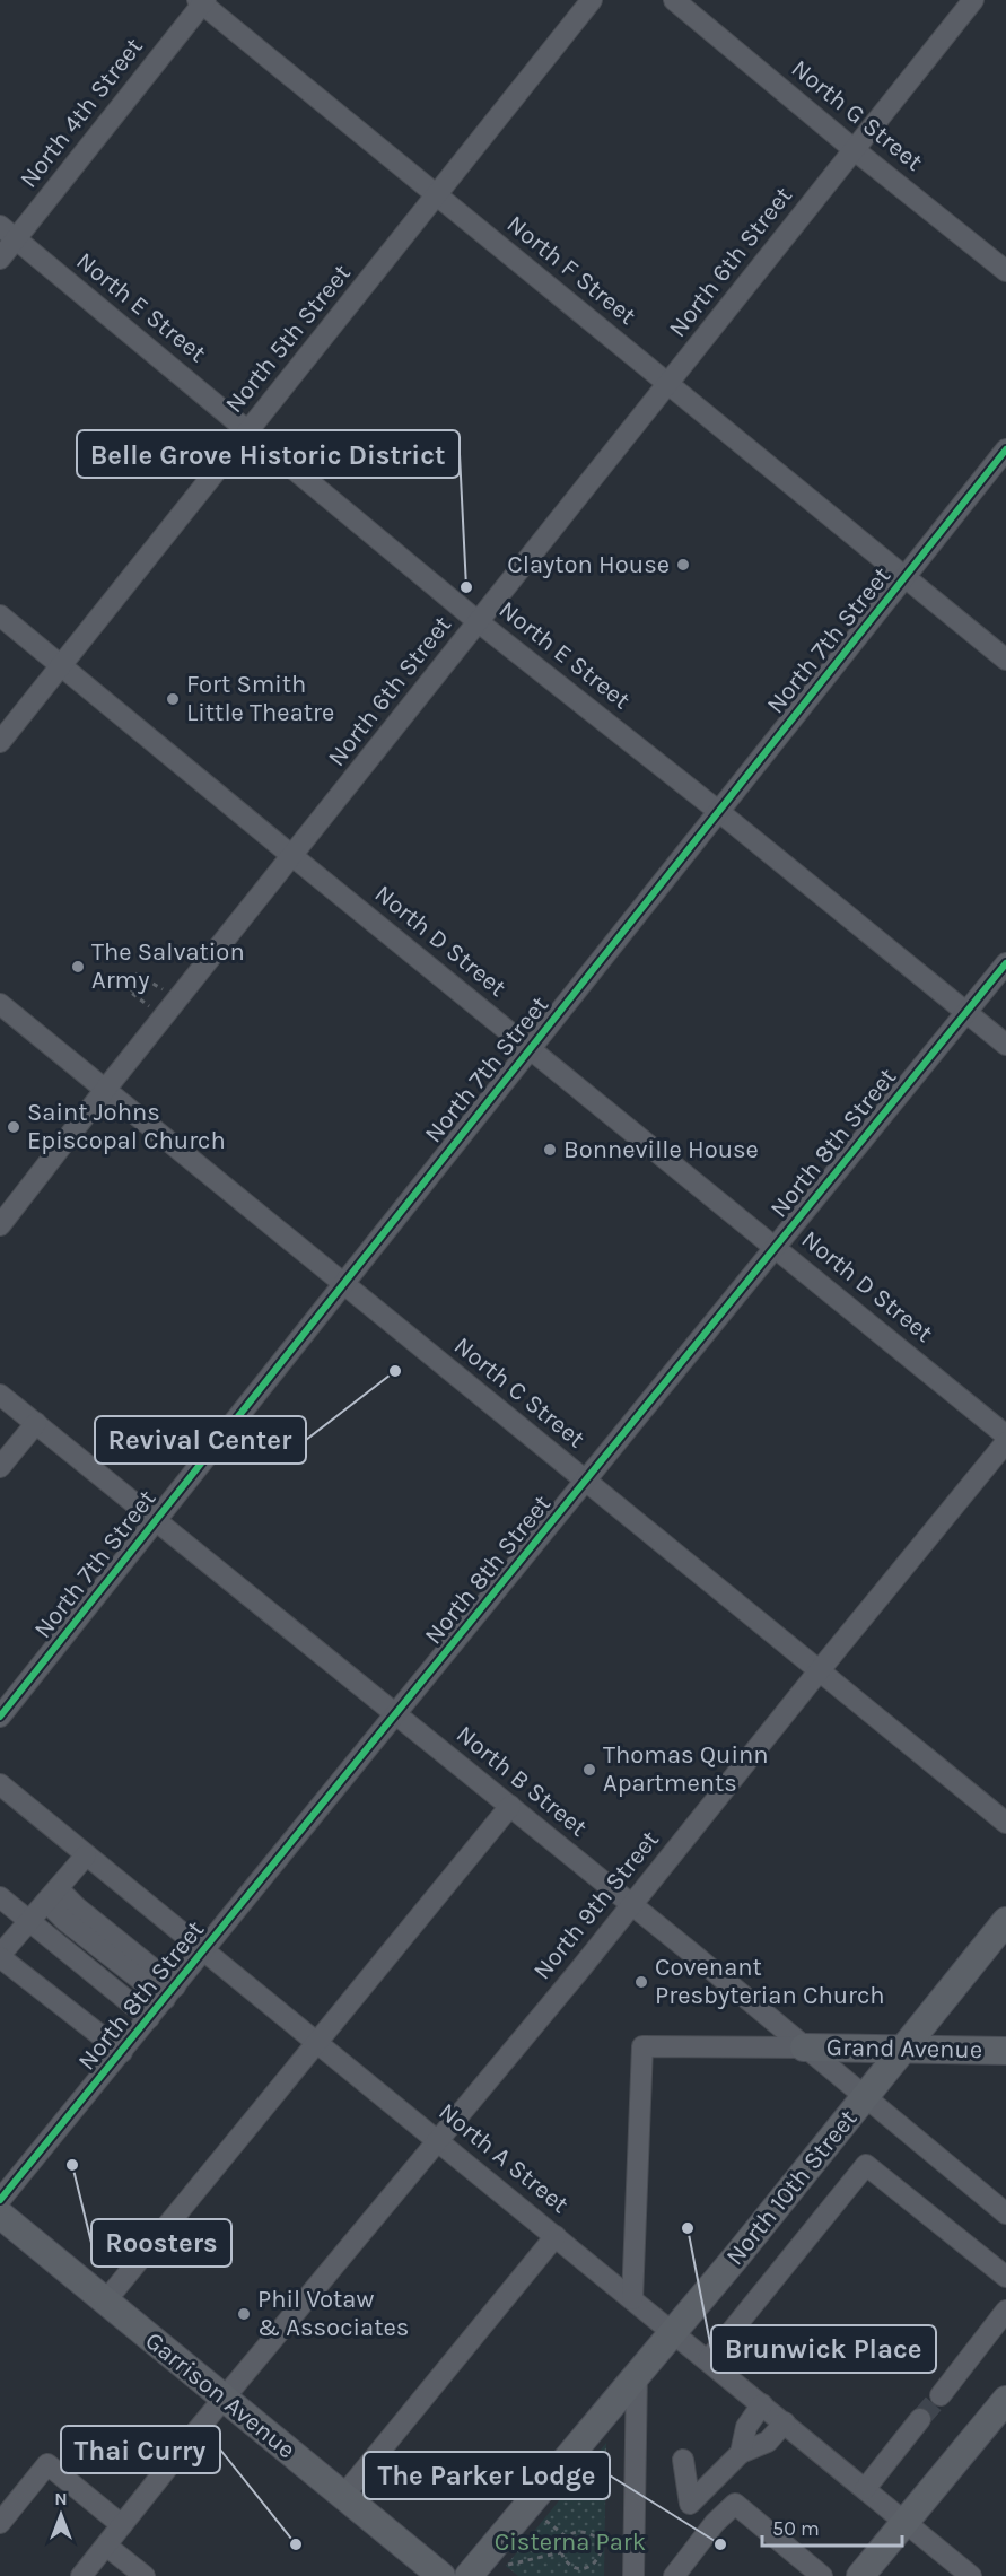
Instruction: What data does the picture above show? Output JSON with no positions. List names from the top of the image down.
{
  "streets": {
    "main road": ["Grand Avenue", "North 10th Street", "Garrison Avenue"],
    "street": [
      "North 4th Street",
      "North G Street",
      "North 6th Street",
      "North F Street",
      "North E Street",
      "North 5th Street",
      "North 7th Street",
      "North D Street",
      "North 8th Street",
      "North C Street",
      "North B Street",
      "North 9th Street",
      "North A Street"
    ]
  },
  "crossings": [
    ["North 4th Street", "North F Street"],
    ["North 4th Street", "North E Street"],
    ["North G Street", "North 6th Street"],
    ["North 6th Street", "North F Street"],
    ["North 6th Street", "North E Street"],
    ["North 6th Street", "North D Street"],
    ["North 6th Street", "North C Street"],
    ["North F Street", "North 5th Street"],
    ["North F Street", "North 7th Street"],
    ["North E Street", "North 5th Street"],
    ["North E Street", "North 7th Street"],
    ["North E Street", "North 8th Street"],
    ["North 5th Street", "North D Street"],
    ["North 7th Street", "North D Street"],
    ["North 7th Street", "North C Street"],
    ["North 7th Street", "North B Street"],
    ["North D Street", "North 8th Street"],
    ["North 8th Street", "North C Street"],
    ["North 8th Street", "North B Street"],
    ["North 8th Street", "North A Street"],
    ["North C Street", "North 9th Street"],
    ["North B Street", "North 9th Street"],
    ["North B Street", "Grand Avenue"],
    ["North B Street", "North 10th Street"],
    ["North 9th Street", "North A Street"],
    ["North 9th Street", "Garrison Avenue"],
    ["Grand Avenue", "North 10th Street"],
    ["North A Street", "North 10th Street"]
  ],
  "parks": ["Cisterna Park"],
  "places": [
    "Clayton House",
    "Belle Grove Historic District",
    "Fort Smith Little Theatre",
    "The Salvation Army",
    "Saint Johns Episcopal Church",
    "Bonneville House",
    "Revival Center",
    "Thomas Quinn Apartments",
    "Covenant Presbyterian Church",
    "Roosters",
    "Brunwick Place",
    "Phil Votaw & Associates",
    "Thai Curry",
    "The Parker Lodge"
  ],
  "scale_bar": "50 m",
  "north": "top"
}
